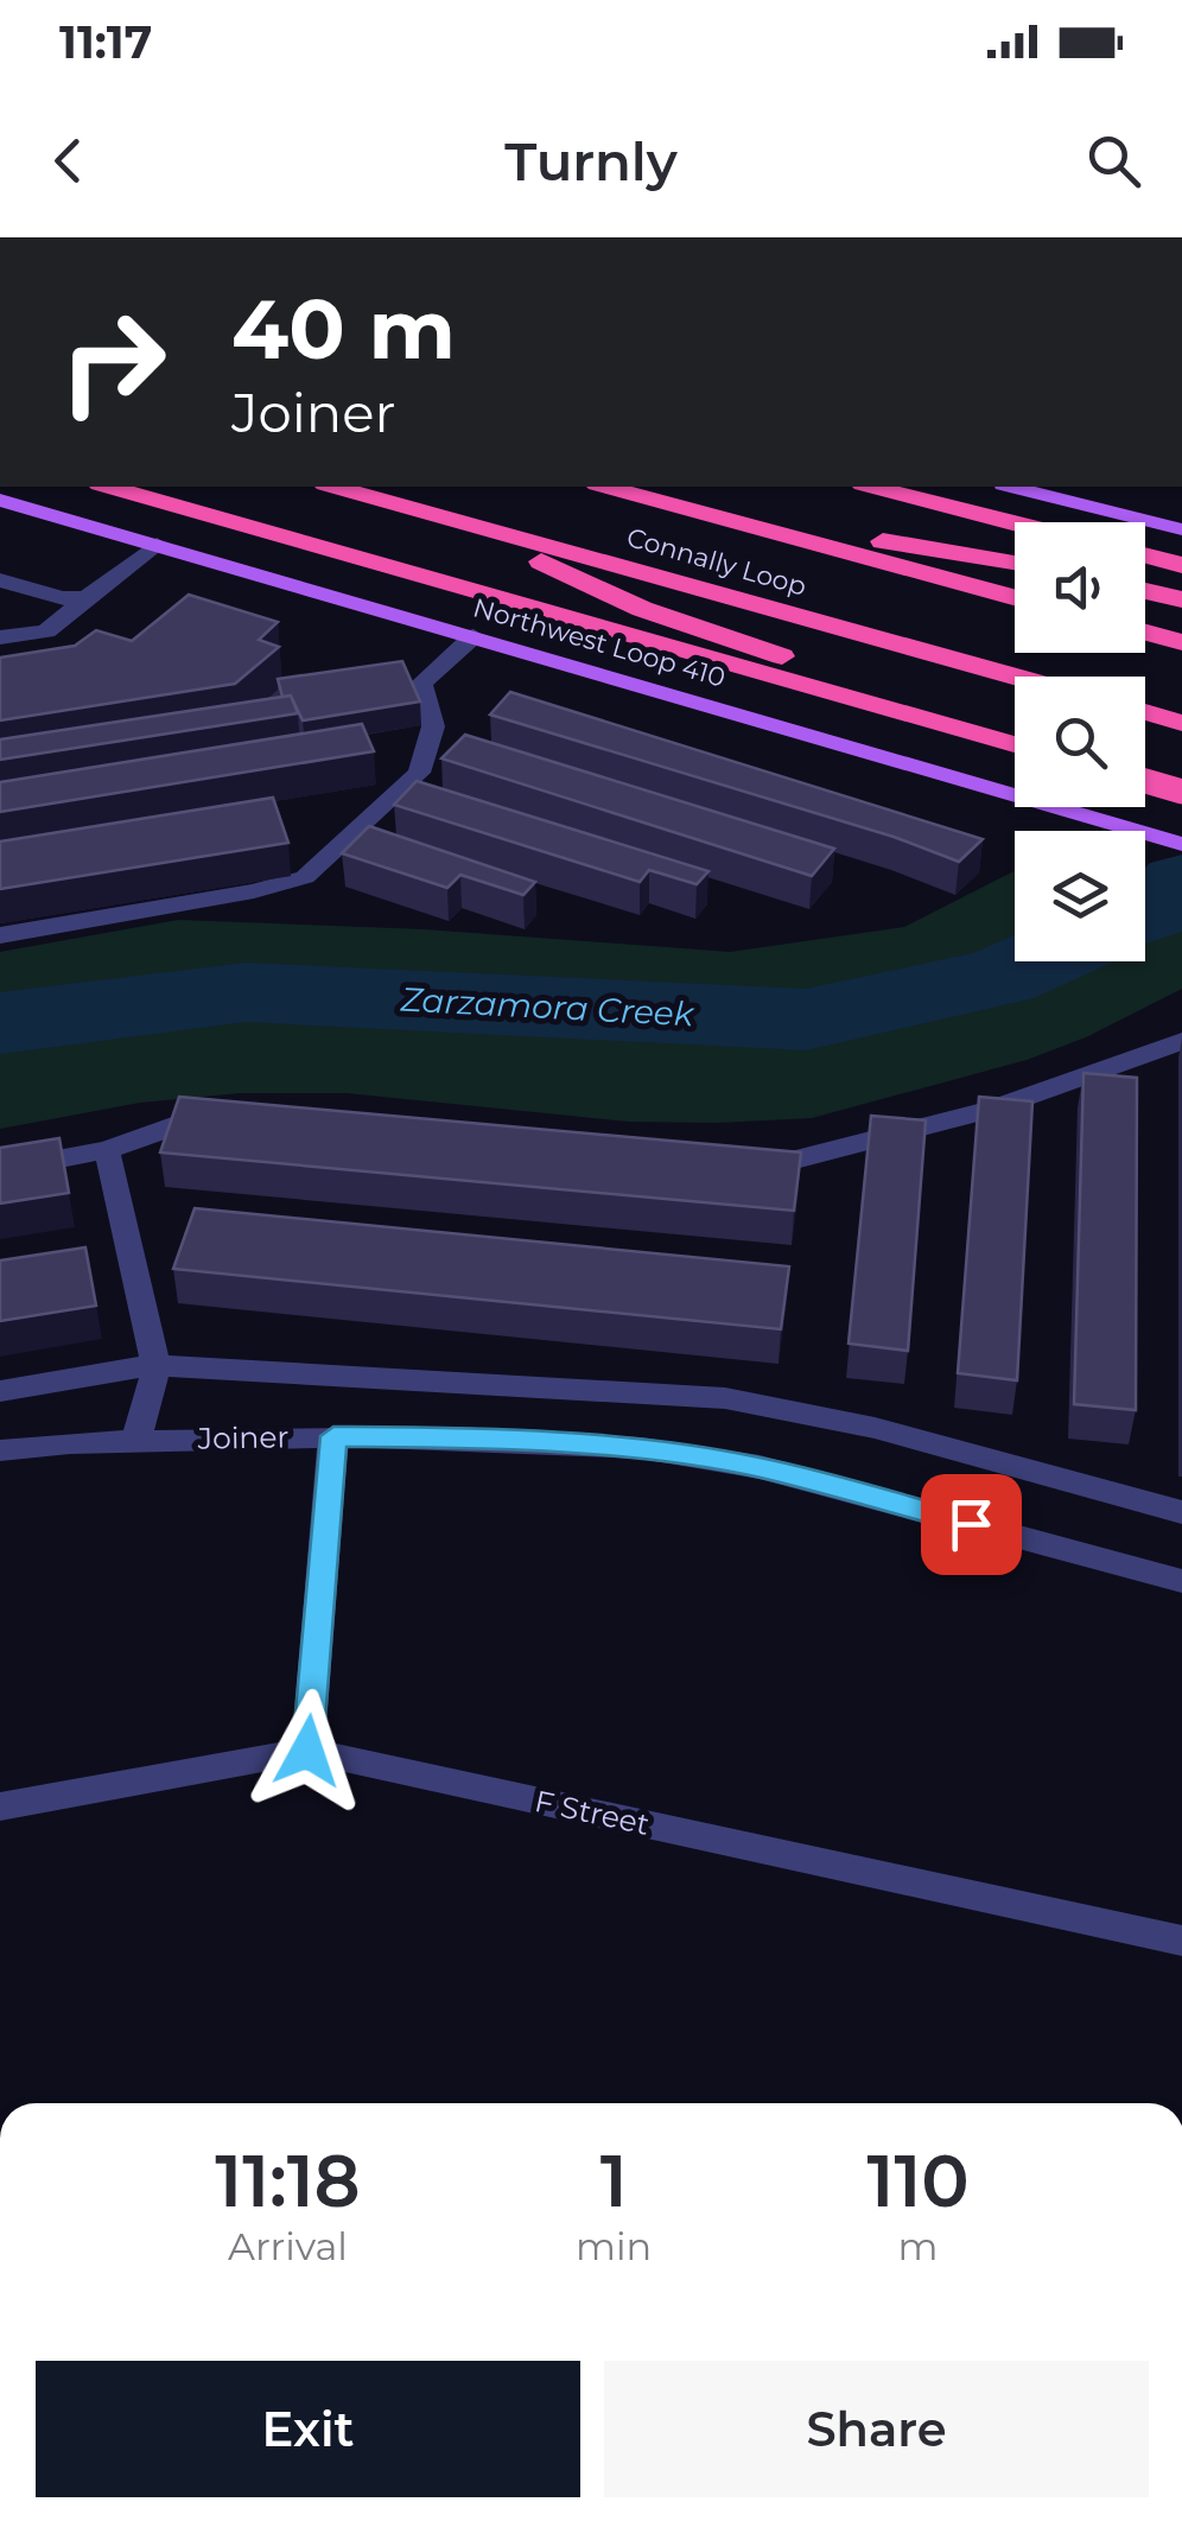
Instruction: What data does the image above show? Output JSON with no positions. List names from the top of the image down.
{
  "streets": {
    "highway": ["Connally Loop"],
    "main road": ["Northwest Loop 410"],
    "street": ["Joiner", "F Street"]
  },
  "water": ["Zarzamora Creek"],
  "page": {
    "status": "11:17",
    "header": "Turnly",
    "turn": ["40 m", "Joiner"],
    "eta": [
      "11:18",
      "Arrival",
      "1",
      "min",
      "110",
      "m"
    ],
    "buttons": ["Exit", "Share"]
  }
}
